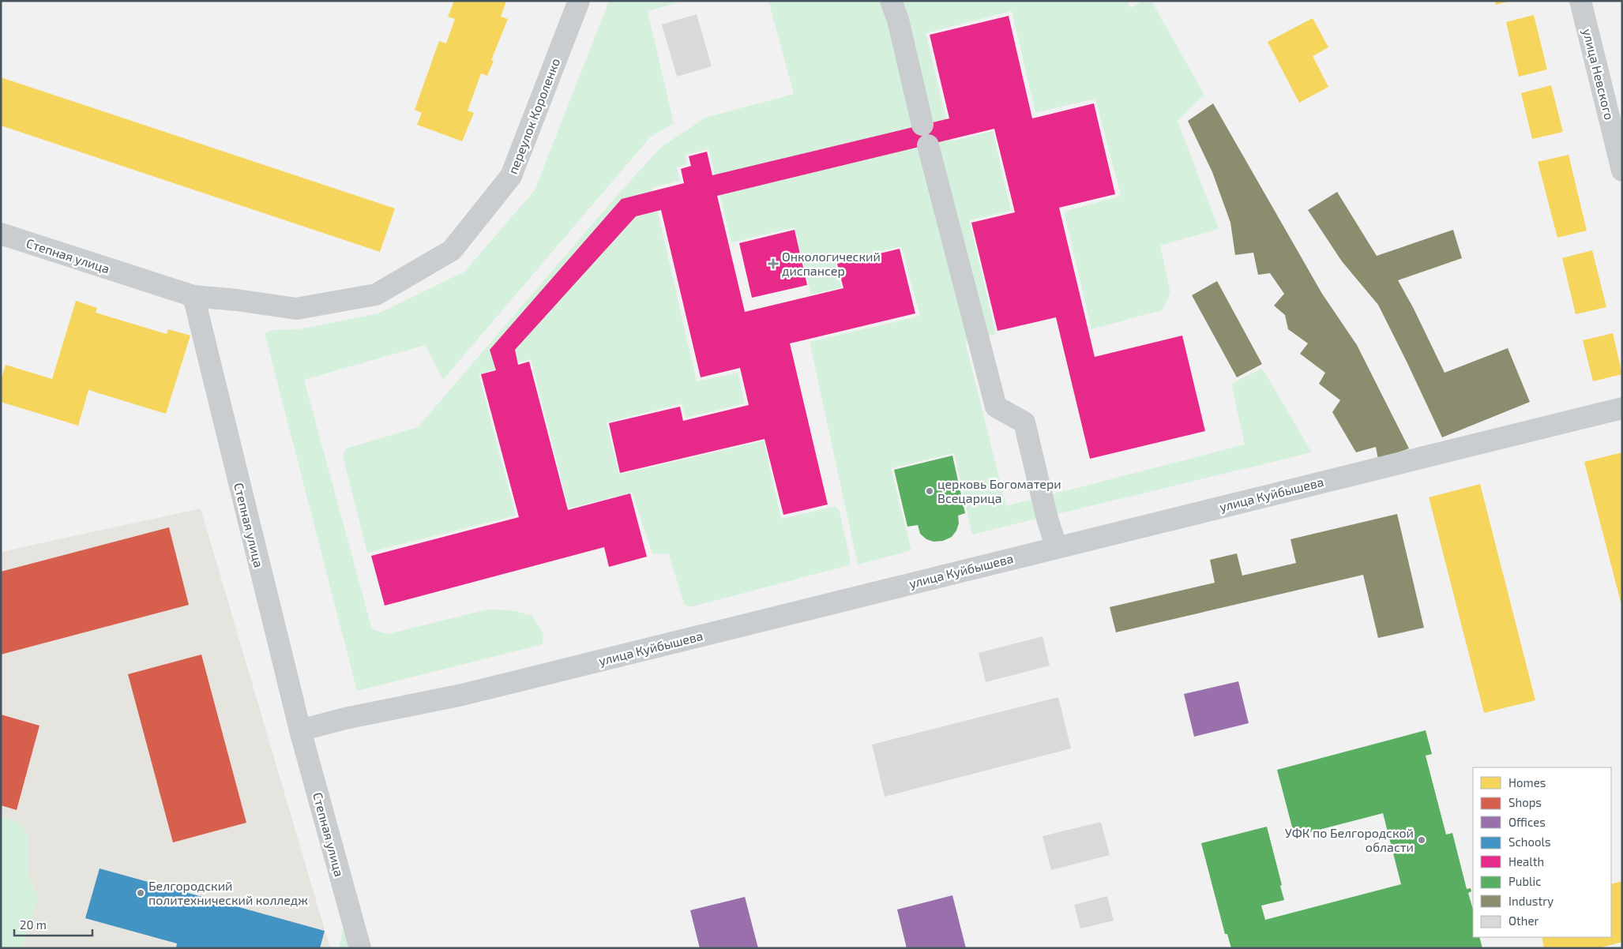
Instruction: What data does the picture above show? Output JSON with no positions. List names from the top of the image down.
{
  "streets": {
    "street": [
      "улица Невского",
      "переулок Короленко",
      "Степная улица",
      "улица Куйбышева"
    ]
  },
  "crossings": [
    ["переулок Короленко", "Степная улица"],
    ["Степная улица", "улица Куйбышева"]
  ],
  "places": {
    "health": ["Онкологический диспансер"],
    "other": ["церковь Богоматери Всецарица", "УФК по Белгородской области", "Белгородский политехнический колледж"]
  },
  "legend": [
    "Homes",
    "Shops",
    "Offices",
    "Schools",
    "Health",
    "Public",
    "Industry",
    "Other"
  ],
  "scale_bar": "20 m"
}
